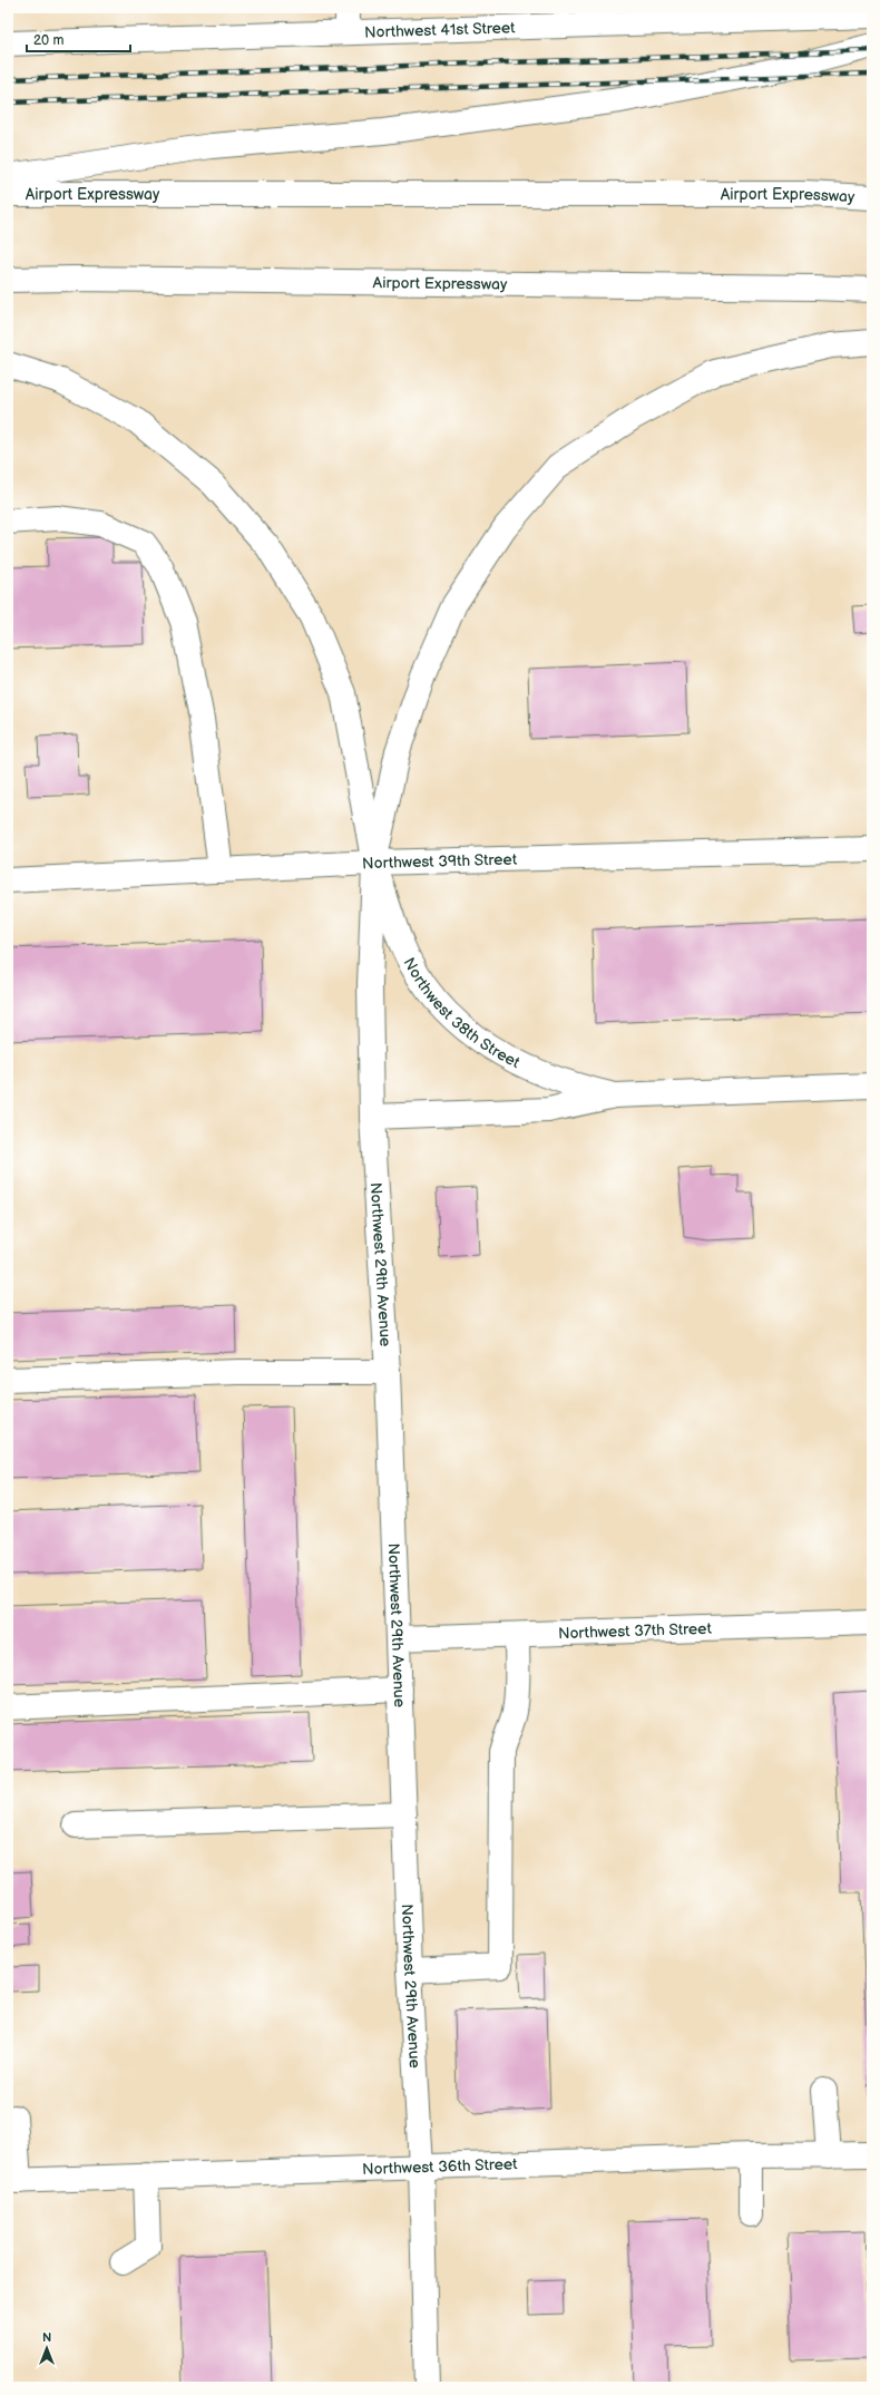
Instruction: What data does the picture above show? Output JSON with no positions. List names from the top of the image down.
{
  "streets": {
    "main road": [
      "Northwest 41st Street",
      "Airport Expressway",
      "Northwest 39th Street",
      "Northwest 38th Street",
      "Northwest 29th Avenue",
      "Northwest 37th Street",
      "Northwest 36th Street"
    ]
  },
  "crossings": [
    ["Northwest 39th Street", "Northwest 38th Street"],
    ["Northwest 39th Street", "Northwest 29th Avenue"],
    ["Northwest 38th Street", "Northwest 29th Avenue"],
    ["Northwest 29th Avenue", "Northwest 37th Street"],
    ["Northwest 29th Avenue", "Northwest 36th Street"]
  ],
  "scale_bar": "20 m",
  "north": "top"
}
